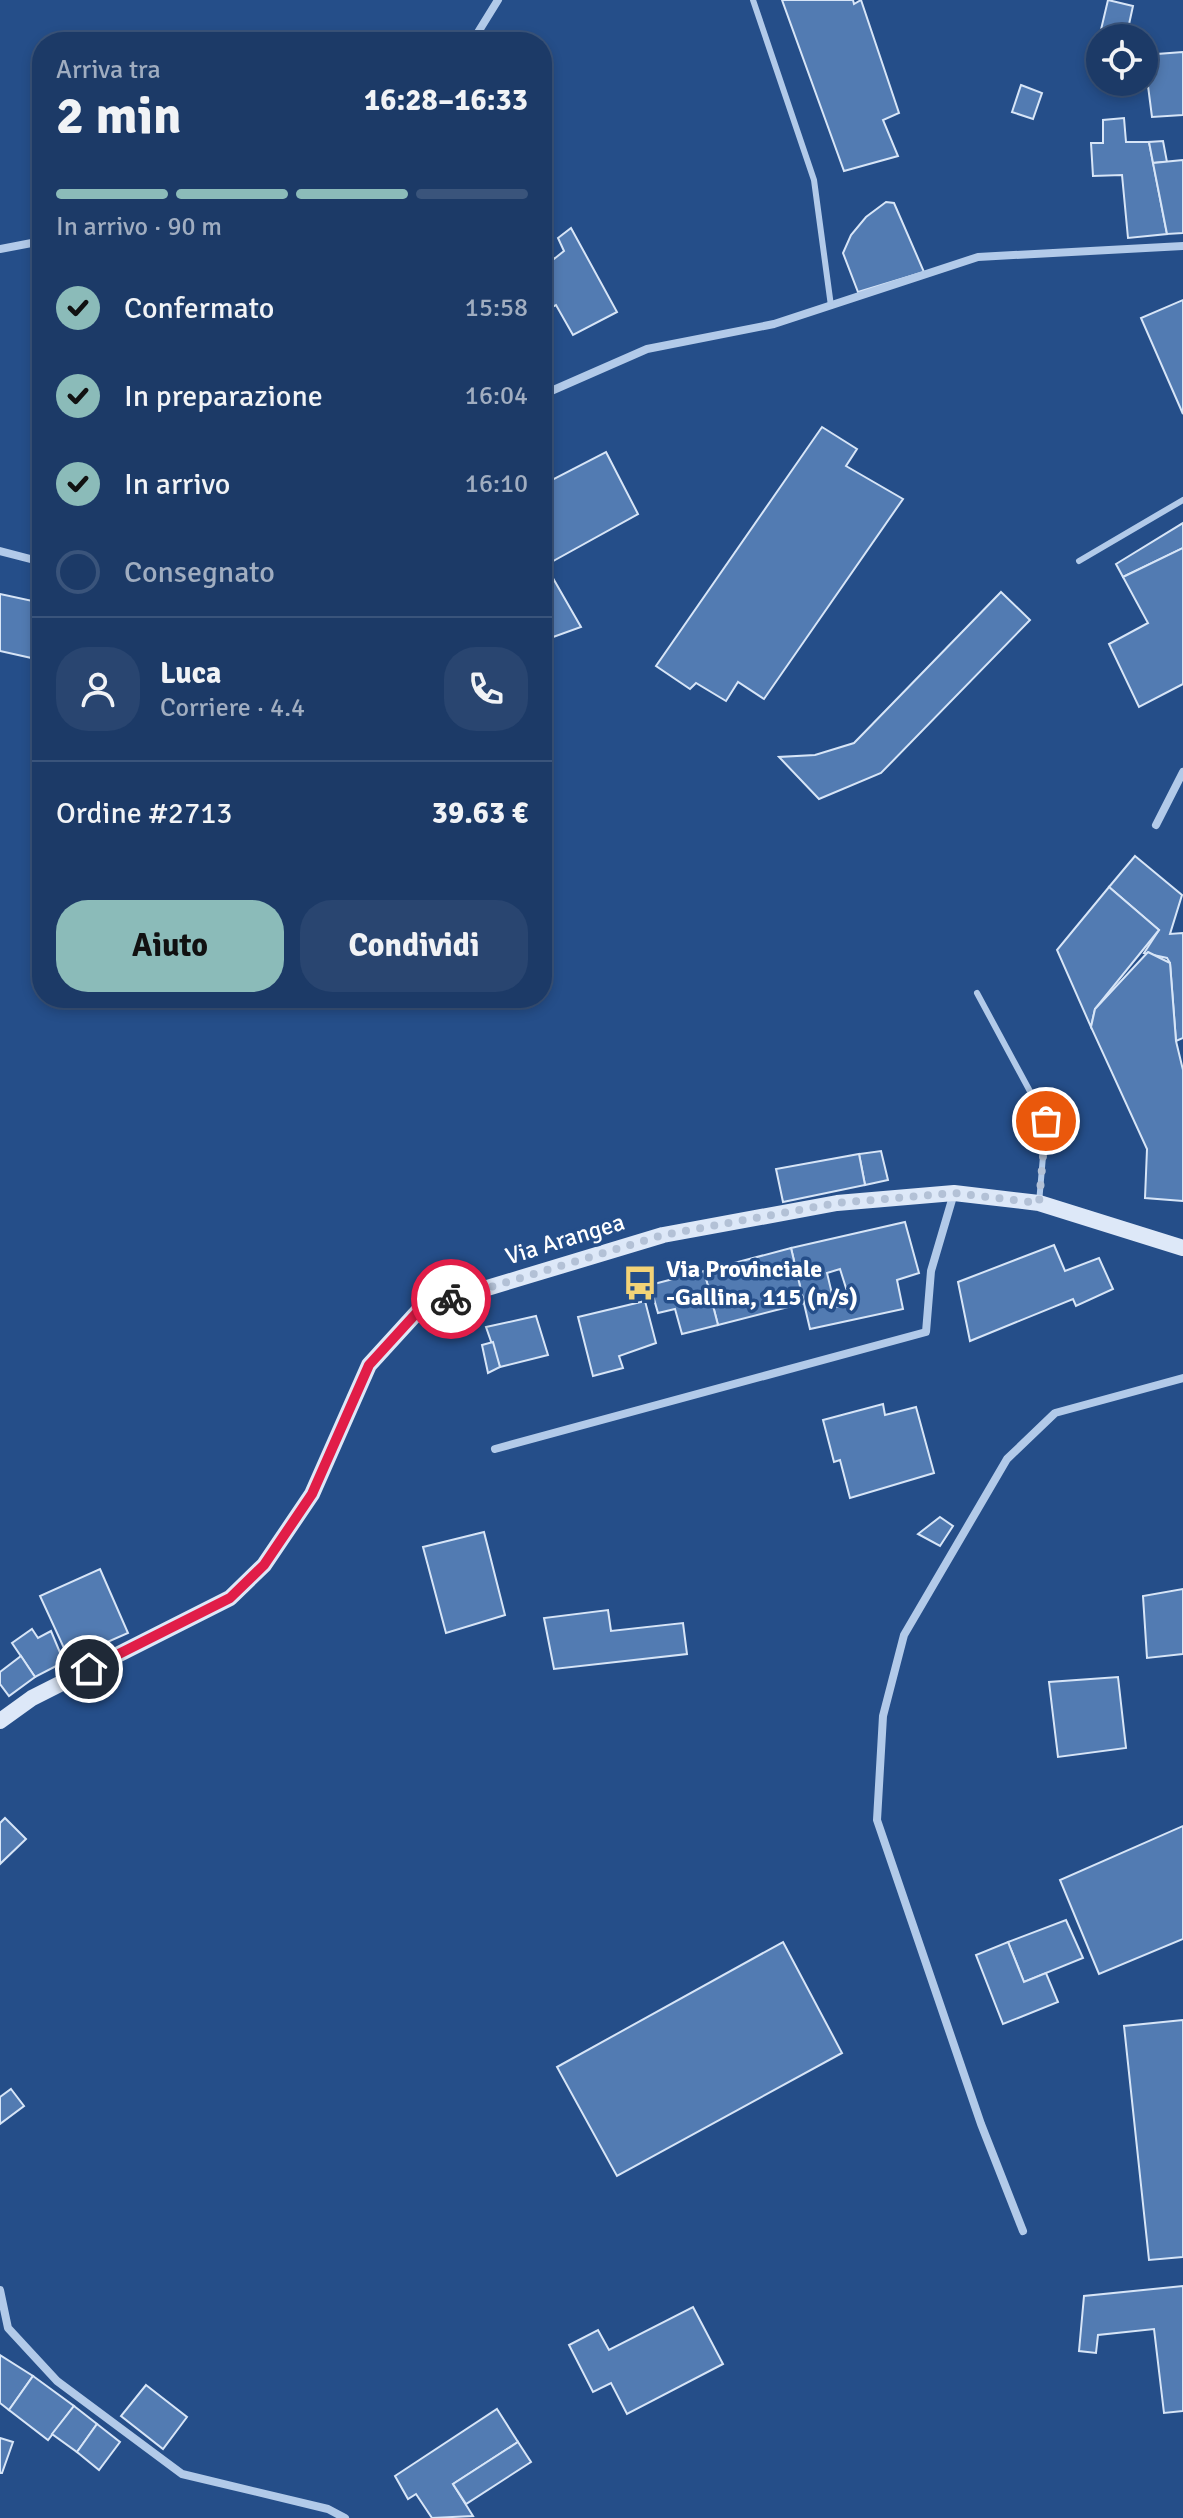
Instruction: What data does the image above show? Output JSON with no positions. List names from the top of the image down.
{
  "streets": {
    "street": ["Via Arangea"]
  },
  "places": {
    "bus stop": ["Via Provinciale -Gallina, 115 (n/s)"]
  },
  "page": {
    "heading": ["2 min", "Arriva tra", "16:28–16:33"],
    "panel": [
      "Luca",
      "Corriere · 4.4",
      "Ordine #2713",
      "39.63 €"
    ],
    "bar": "In arrivo · 90 m",
    "list": [
      ["Confermato", "15:58"],
      ["In preparazione", "16:04"],
      ["In arrivo", "16:10"],
      "Consegnato"
    ],
    "buttons": ["Aiuto", "Condividi"]
  }
}
